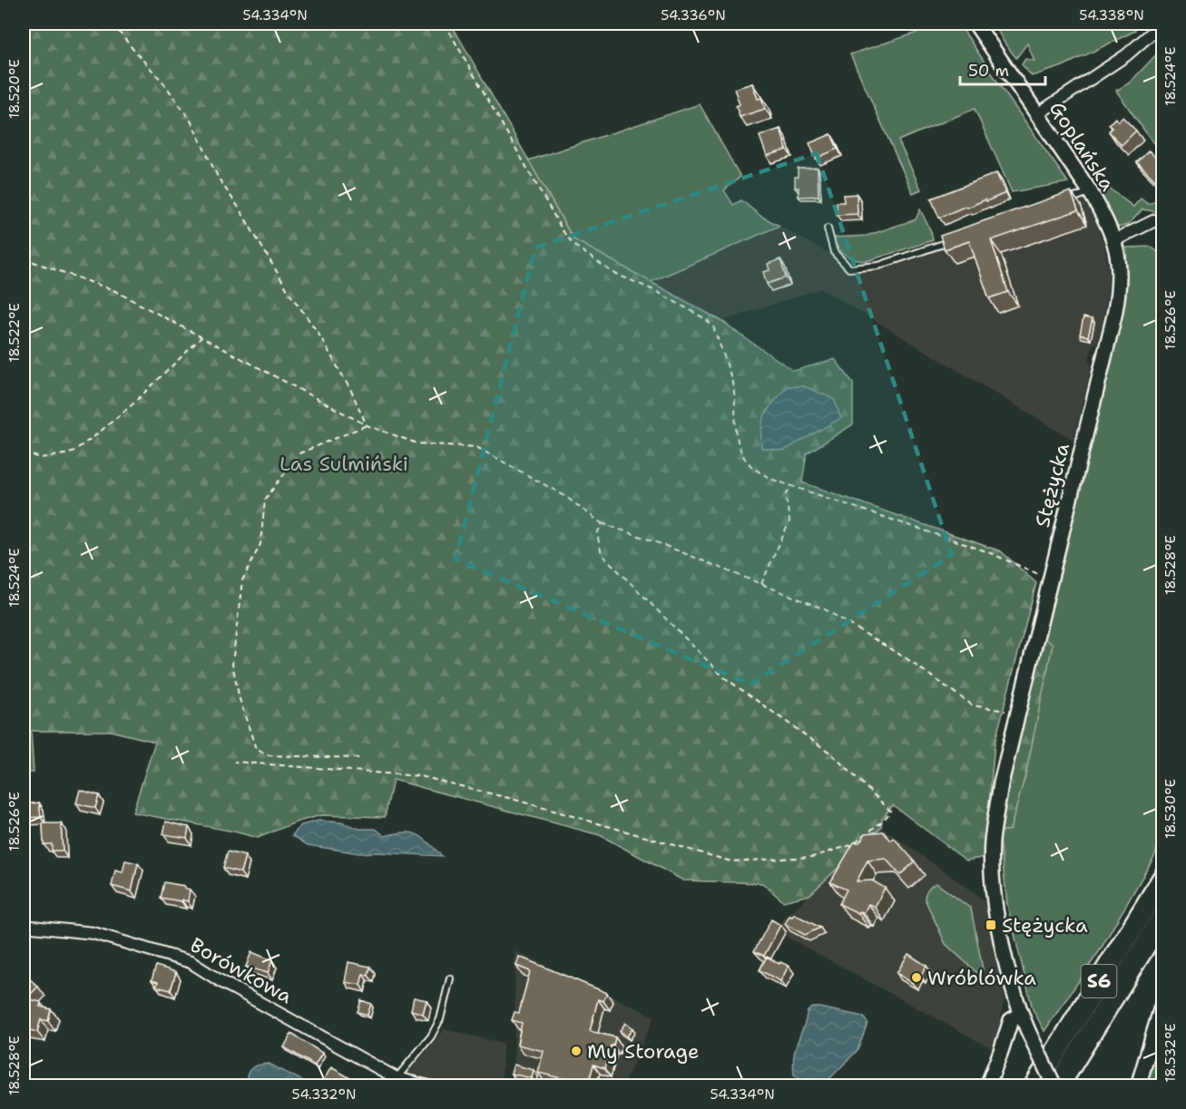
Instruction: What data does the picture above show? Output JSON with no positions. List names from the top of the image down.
{
  "streets": {
    "highway": ["S6"],
    "street": ["Goplańska", "Stężycka", "Borówkowa"]
  },
  "crossings": [
    ["Goplańska", "Stężycka"],
    ["Stężycka", "S6"]
  ],
  "parks": ["Las Sulmiński"],
  "places": {
    "transit": ["Stężycka"],
    "other": ["Wróblówka", "My Storage"]
  },
  "scale_bar": "50 m",
  "coordinates": [
    "54.334°N",
    "54.336°N",
    "54.338°N",
    "18.524°E",
    "18.520°E",
    "18.526°E",
    "18.522°E",
    "18.528°E",
    "18.530°E",
    "18.532°E",
    "54.332°N"
  ]
}
